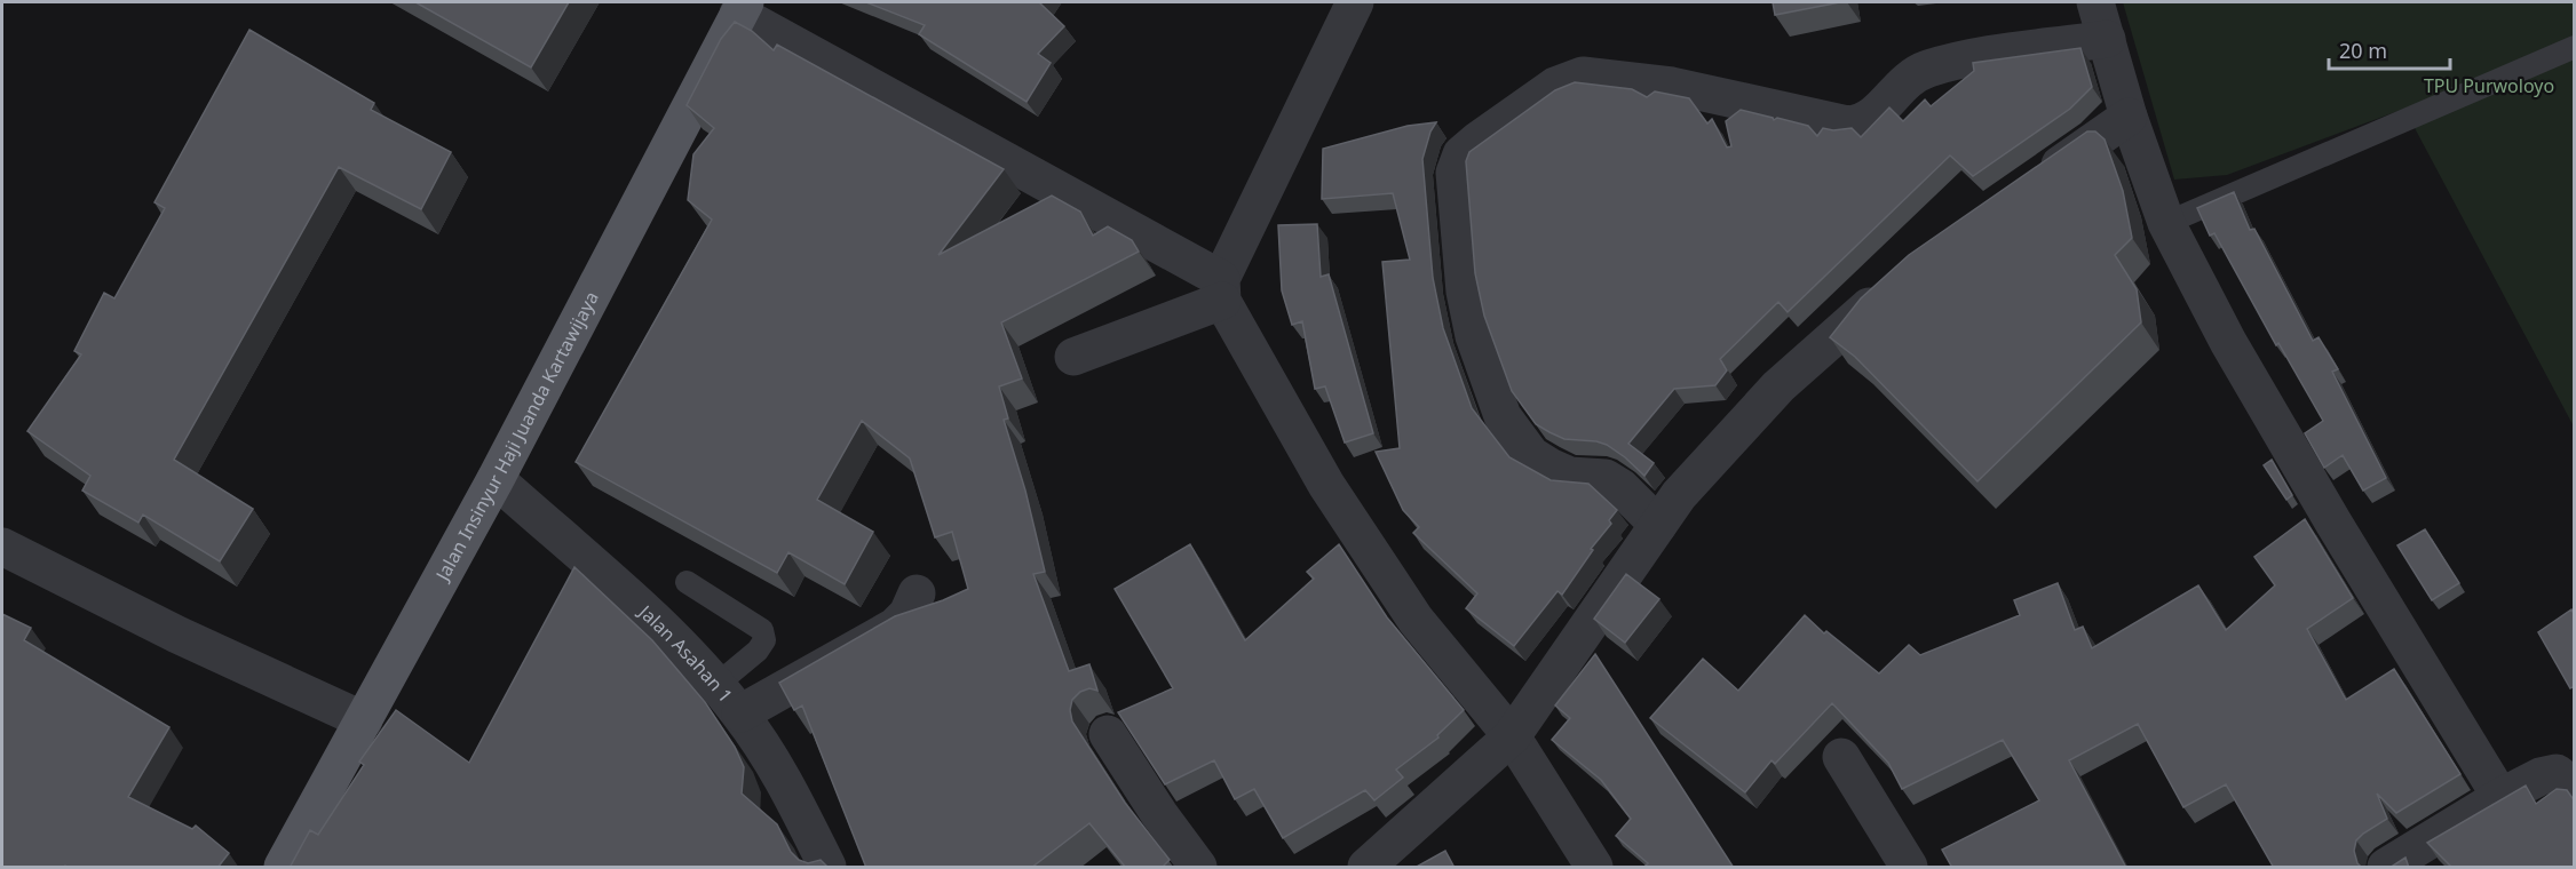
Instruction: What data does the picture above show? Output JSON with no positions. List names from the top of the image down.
{
  "streets": {
    "main road": ["Jalan Insinyur Haji Juanda Kartawijaya"],
    "street": ["Jalan Asahan 1"]
  },
  "crossings": [
    ["Jalan Insinyur Haji Juanda Kartawijaya", "Jalan Asahan 1"]
  ],
  "parks": ["TPU Purwoloyo"],
  "scale_bar": "20 m"
}
